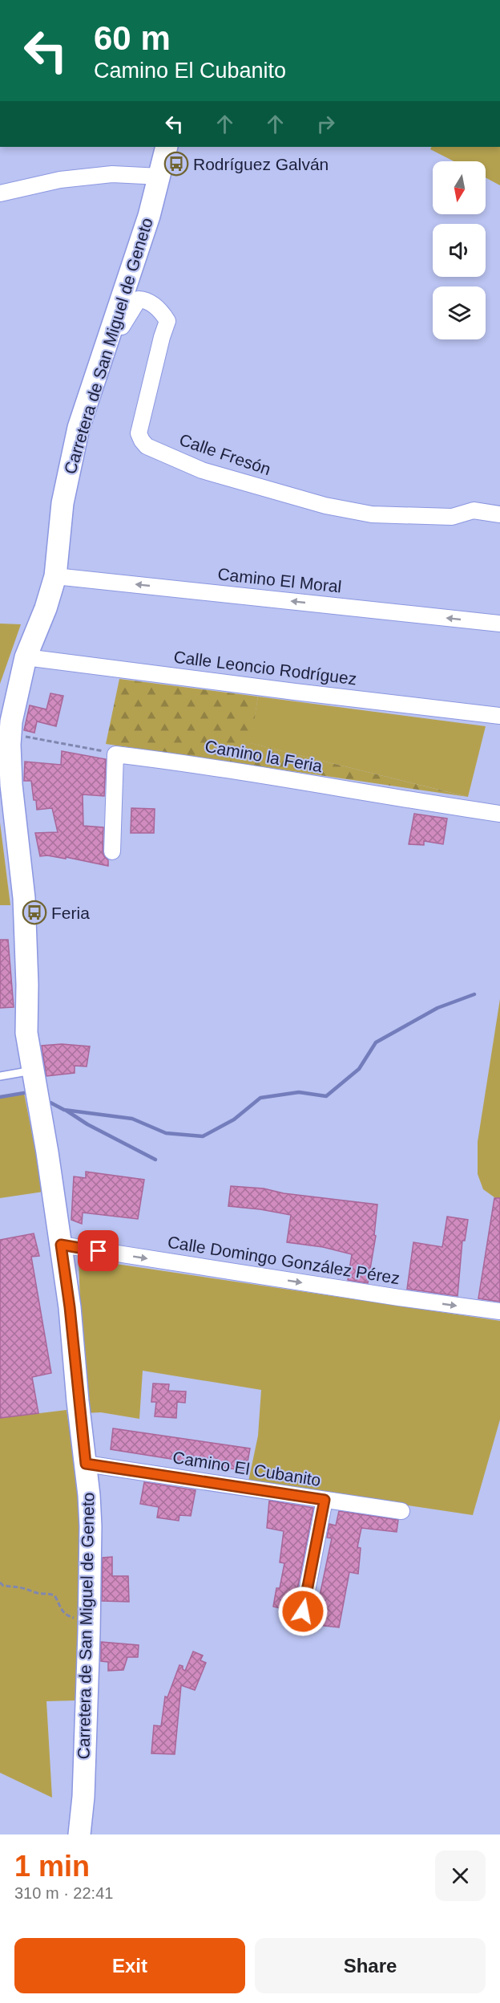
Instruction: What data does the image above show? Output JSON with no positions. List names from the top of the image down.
{
  "streets": {
    "main road": ["Carretera de San Miguel de Geneto"],
    "street": [
      "Calle Fresón",
      "Camino El Moral",
      "Calle Leoncio Rodríguez",
      "Camino la Feria",
      "Calle Domingo González Pérez",
      "Camino El Cubanito"
    ]
  },
  "crossings": [
    ["Carretera de San Miguel de Geneto", "Calle Fresón"],
    ["Carretera de San Miguel de Geneto", "Camino El Moral"],
    ["Carretera de San Miguel de Geneto", "Calle Leoncio Rodríguez"],
    ["Carretera de San Miguel de Geneto", "Calle Domingo González Pérez"],
    ["Carretera de San Miguel de Geneto", "Camino El Cubanito"]
  ],
  "one_way": ["Camino El Moral", "Calle Domingo González Pérez"],
  "places": {
    "bus stop": ["Rodríguez Galván", "Feria"]
  },
  "north": "bottom",
  "page": {
    "turn": ["60 m", "Camino El Cubanito"],
    "heading": ["1 min", "310 m · 22:41"],
    "buttons": ["Exit", "Share"]
  }
}
